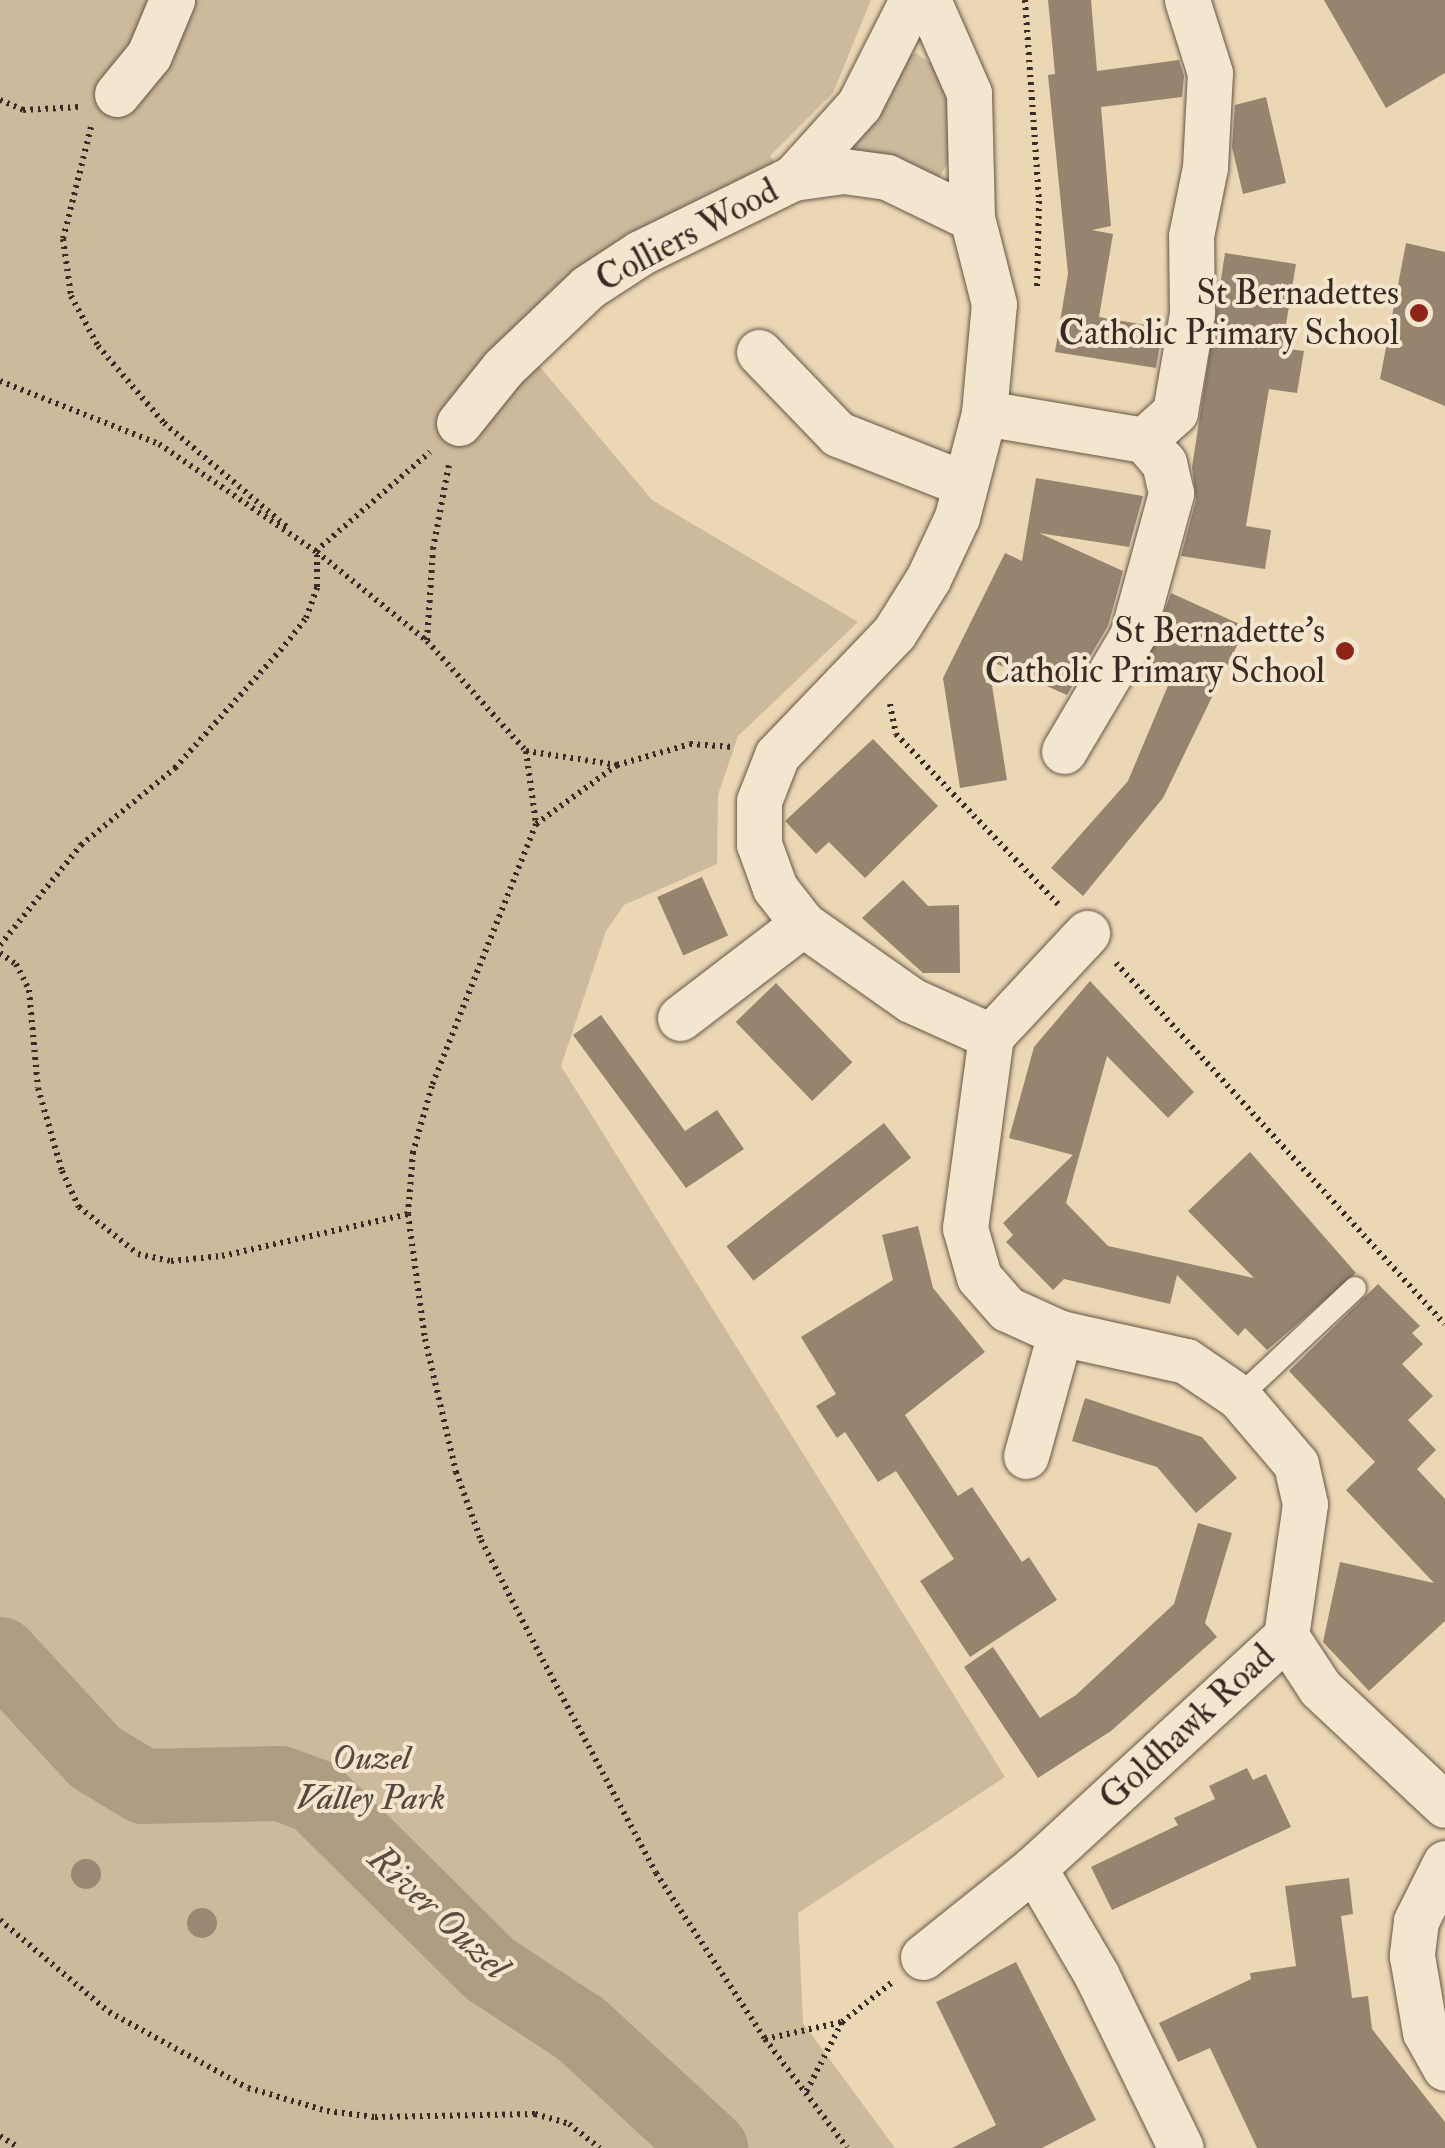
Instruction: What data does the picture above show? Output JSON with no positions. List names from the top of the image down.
{
  "streets": {
    "street": ["Colliers Wood", "Goldhawk Road"]
  },
  "water": ["River Ouzel"],
  "parks": ["Ouzel Valley Park"],
  "places": ["St Bernadettes Catholic Primary School", "St Bernadette's Catholic Primary School"]
}
